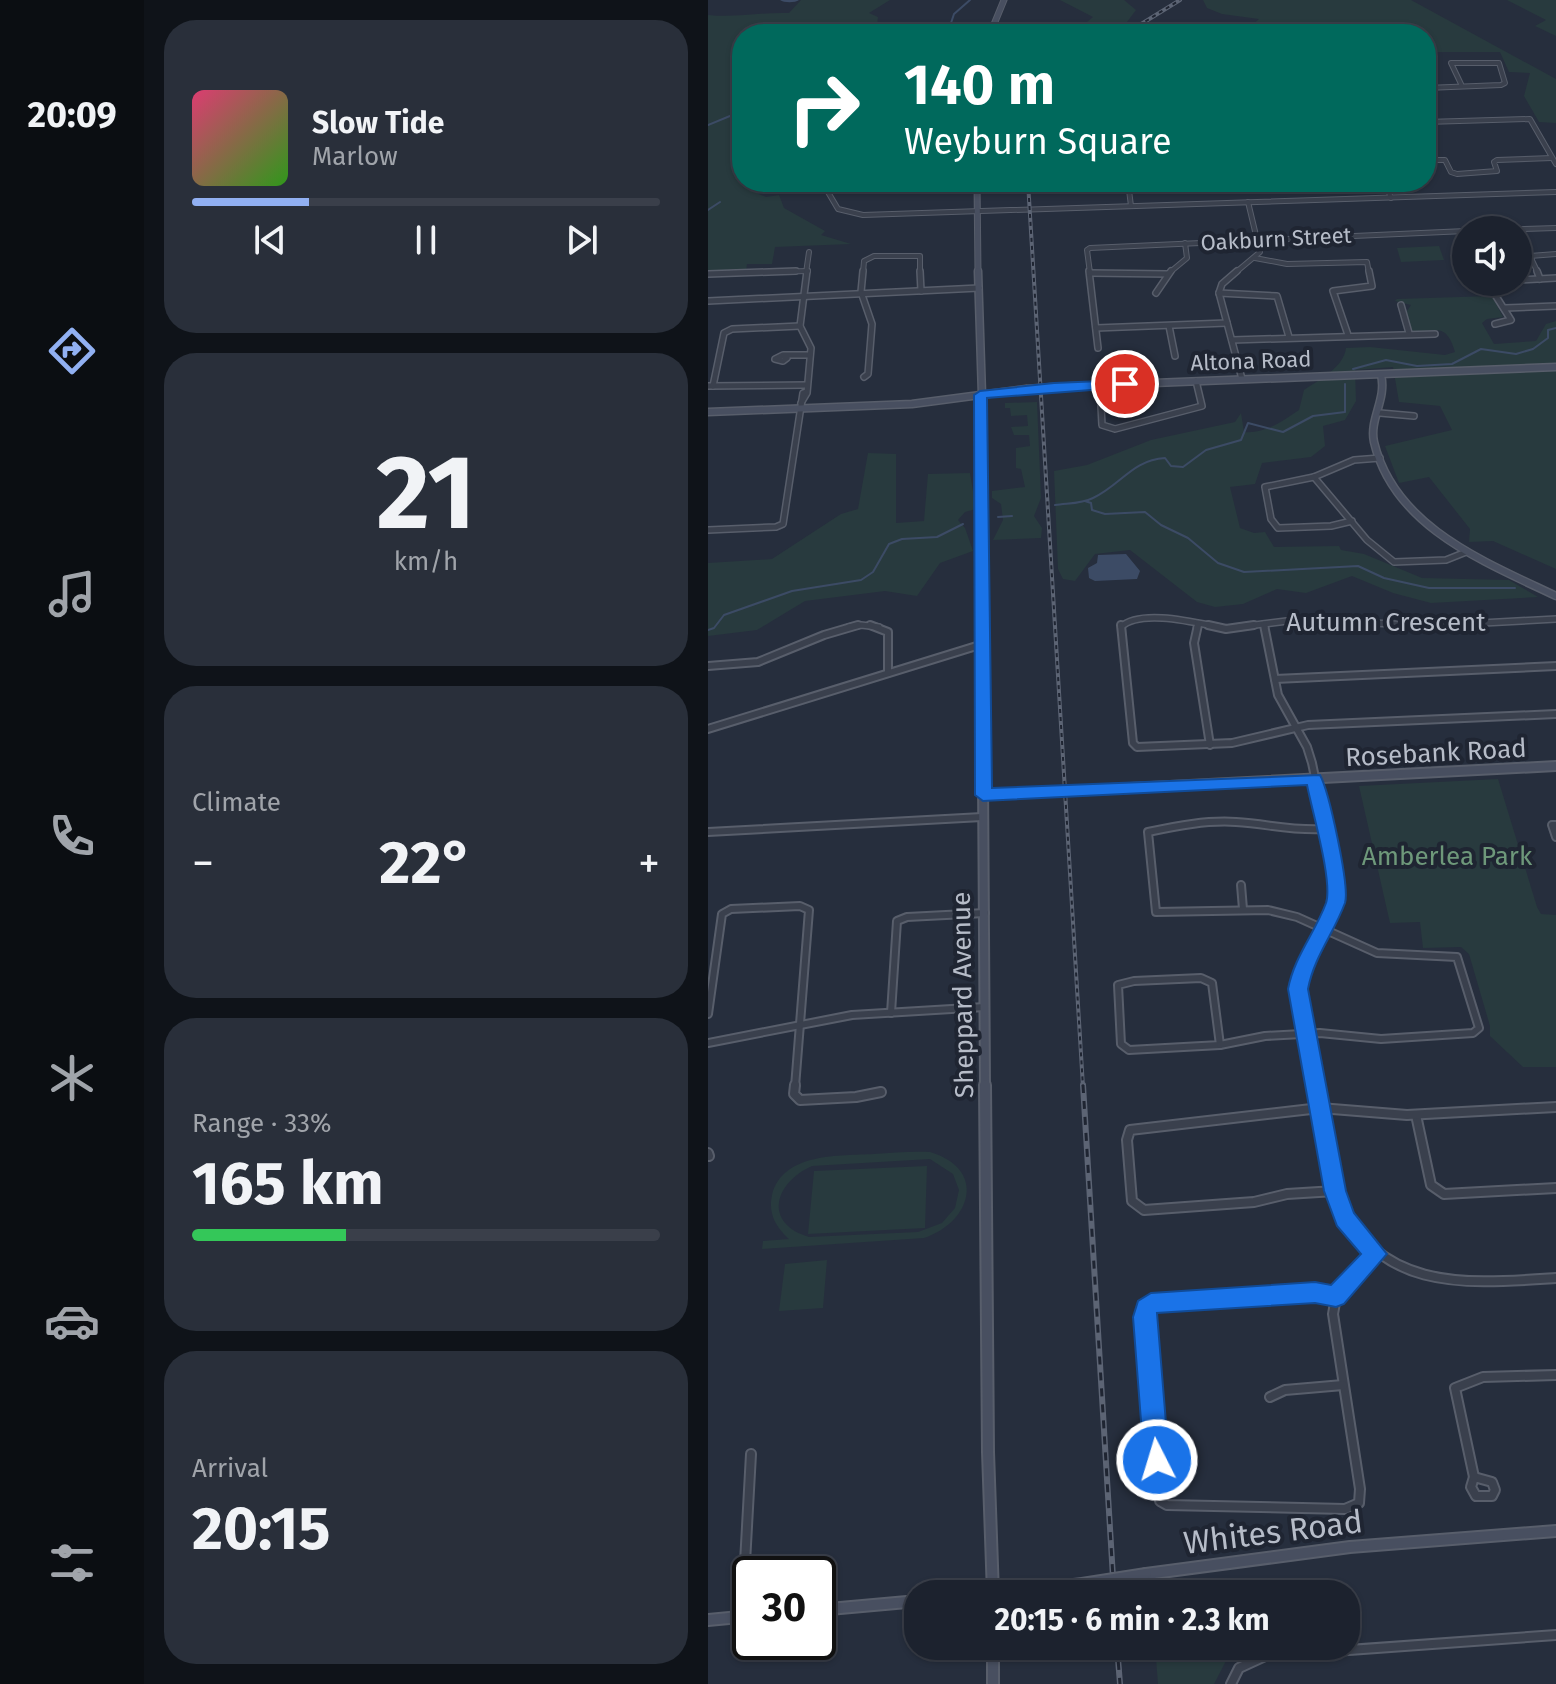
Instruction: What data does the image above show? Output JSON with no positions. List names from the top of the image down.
{
  "streets": {
    "street": [
      "Oakburn Street",
      "Altona Road",
      "Autumn Crescent",
      "Rosebank Road",
      "Sheppard Avenue",
      "Whites Road"
    ]
  },
  "crossings": [
    ["Altona Road", "Sheppard Avenue"],
    ["Rosebank Road", "Sheppard Avenue"]
  ],
  "parks": ["Amberlea Park"],
  "page": {
    "tabs": "20:09",
    "turn": ["140 m", "Weyburn Square"],
    "song": ["Slow Tide", "Marlow"],
    "tile": [
      ["21", "km/h"],
      "Climate",
      ["Range · 33%", "165 km"],
      ["Arrival", "20:15"]
    ],
    "heat": ["−", "22°", "+"],
    "limit": "30",
    "trip": "20:15 · 6 min · 2.3 km"
  }
}
